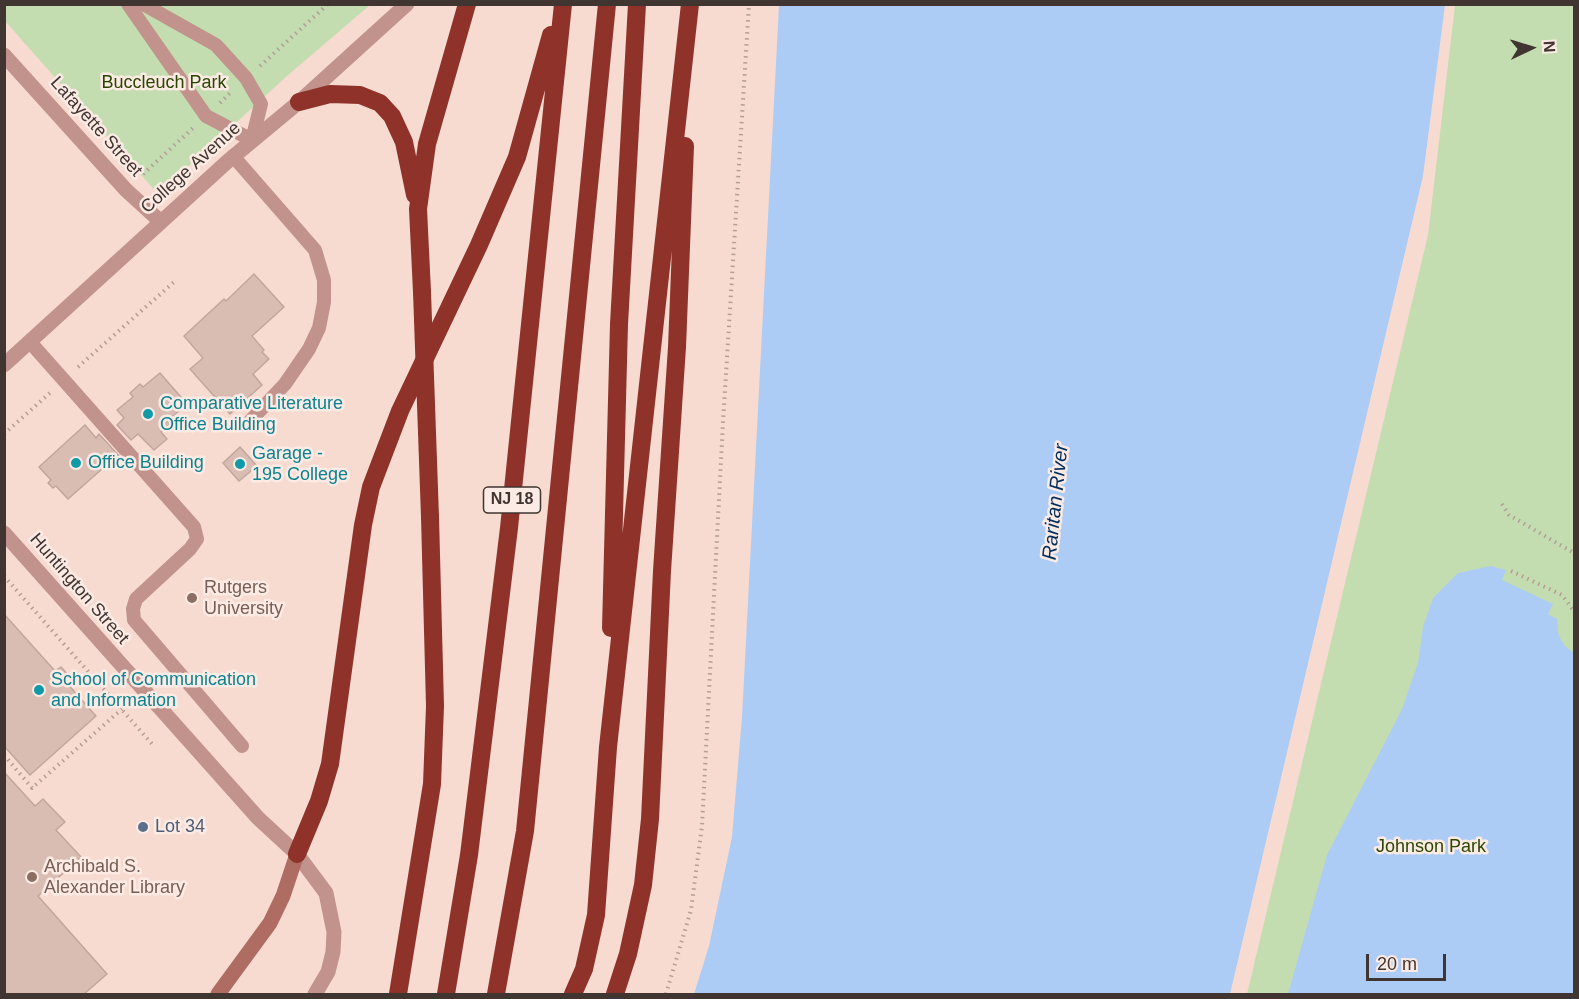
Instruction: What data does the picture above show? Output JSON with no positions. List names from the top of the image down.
{
  "streets": {
    "highway": ["NJ 18"],
    "street": ["Lafayette Street", "College Avenue", "Huntington Street"]
  },
  "crossings": [
    ["Lafayette Street", "College Avenue"]
  ],
  "water": ["Raritan River"],
  "parks": ["Buccleuch Park", "Johnson Park"],
  "places": [
    "Comparative Literature Office Building",
    "Office Building",
    "Garage - 195 College",
    "Rutgers University",
    "School of Communication and Information",
    "Lot 34",
    "Archibald S. Alexander Library"
  ],
  "scale_bar": "20 m",
  "north": "right"
}
